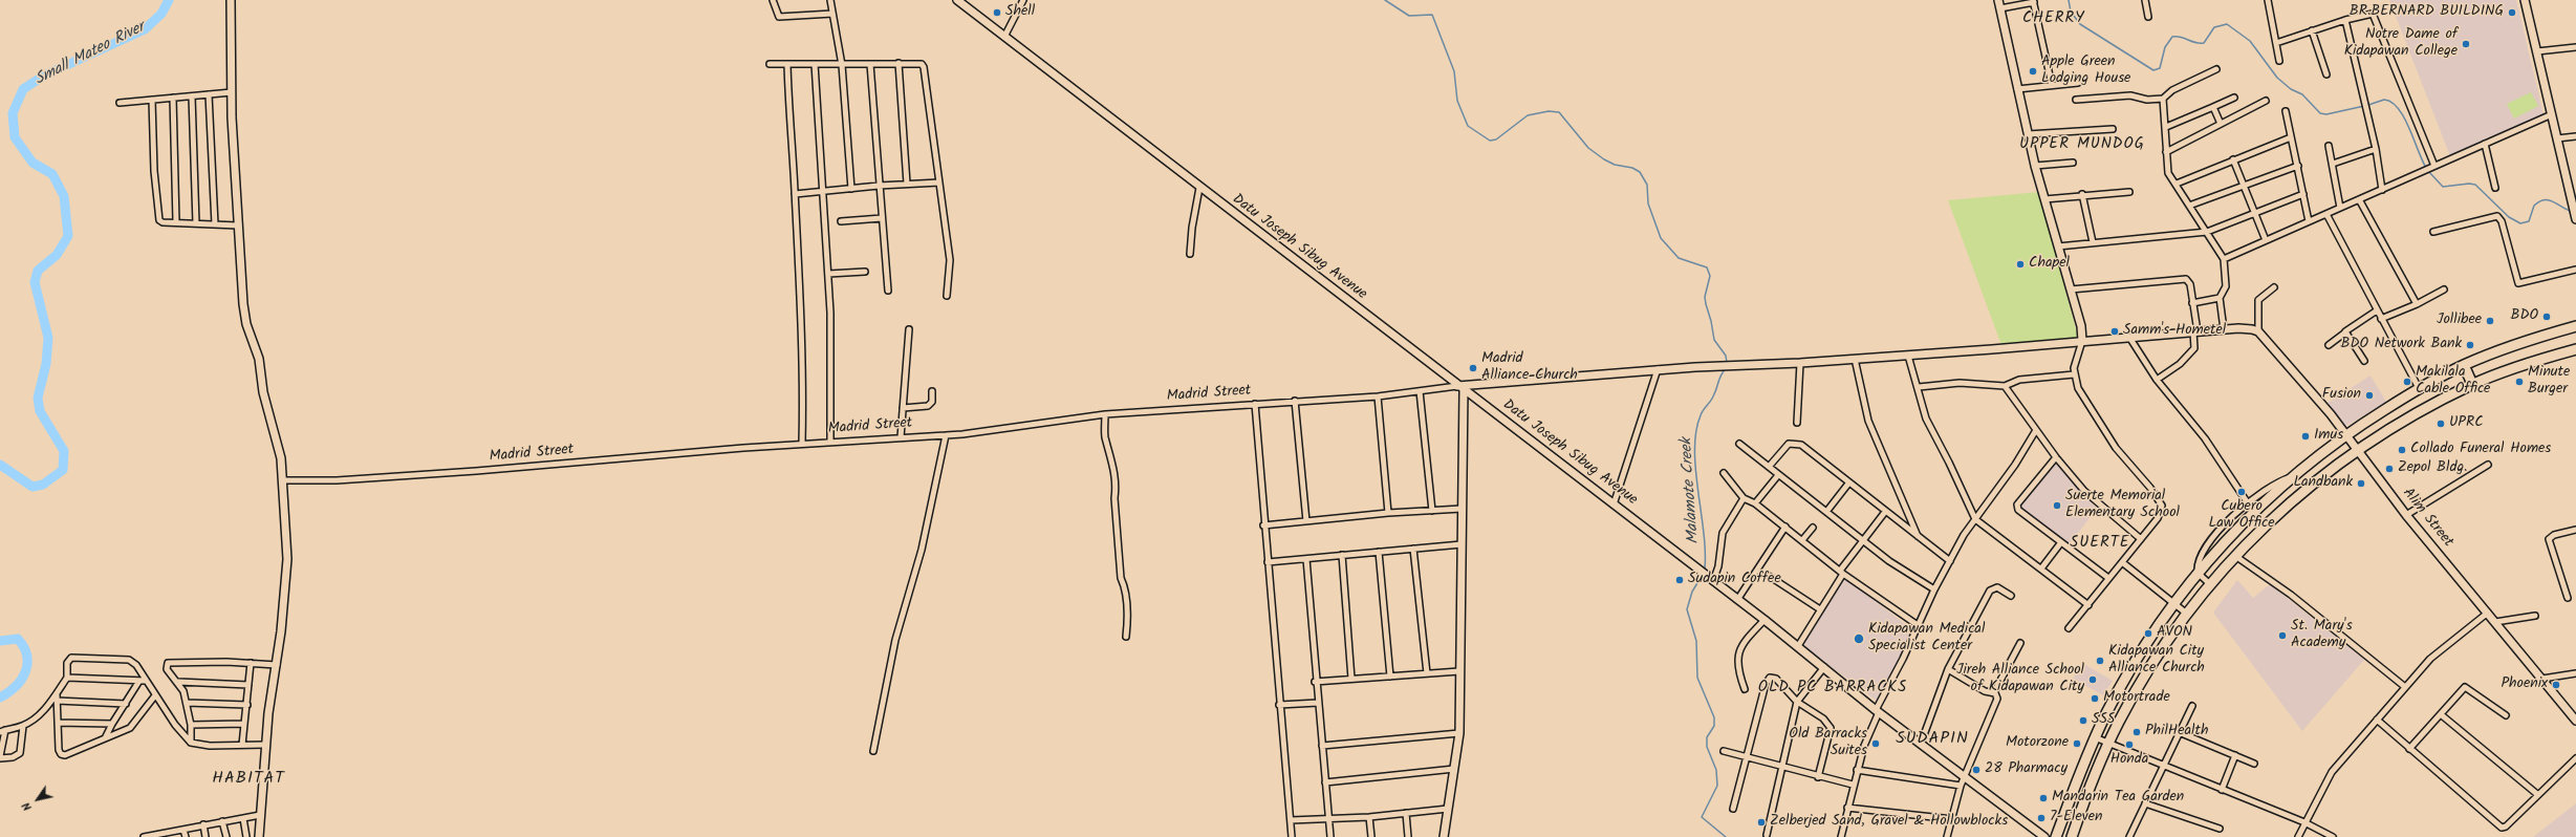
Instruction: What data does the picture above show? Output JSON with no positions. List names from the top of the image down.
{
  "streets": {
    "street": ["Datu Joseph Sibug Avenue", "Madrid Street", "Alim Street"]
  },
  "crossings": [
    ["Datu Joseph Sibug Avenue", "Madrid Street"]
  ],
  "districts": [
    "CHERRY",
    "UPPER MUNDOG",
    "SUERTE",
    "OLD PC BARRACKS",
    "SUDAPIN",
    "HABITAT"
  ],
  "water": ["Small Mateo River", "Malamote Creek"],
  "places": [
    "Shell",
    "BR.BERNARD BUILDING",
    "Notre Dame of Kidapawan College",
    "Apple Green Lodging House",
    "Chapel",
    "BDO",
    "Jollibee",
    "Samm's Hometel",
    "BDO Network Bank",
    "Madrid Alliance Church",
    "Makilala Cable Office",
    "Minute Burger",
    "Fusion",
    "UPRC",
    "Imus",
    "Collado Funeral Homes",
    "Zepol Bldg.",
    "Landbank",
    "Cubero Law Office",
    "Suerte Memorial Elementary School",
    "Sudapin Coffee",
    "AVON",
    "St. Mary's Academy",
    "Kidapawan Medical Specialist Center",
    "Kidapawan City Alliance Church",
    "Jireh Alliance School of Kidapawan City",
    "Phoenix",
    "Motortrade",
    "SSS",
    "PhilHealth",
    "Old Barracks Suites",
    "Motorzone",
    "Honda",
    "28 Pharmacy",
    "Mandarin Tea Garden",
    "7-Eleven",
    "Zelberjed Sand, Gravel & Hollowblocks"
  ],
  "north": "bottom left"
}
